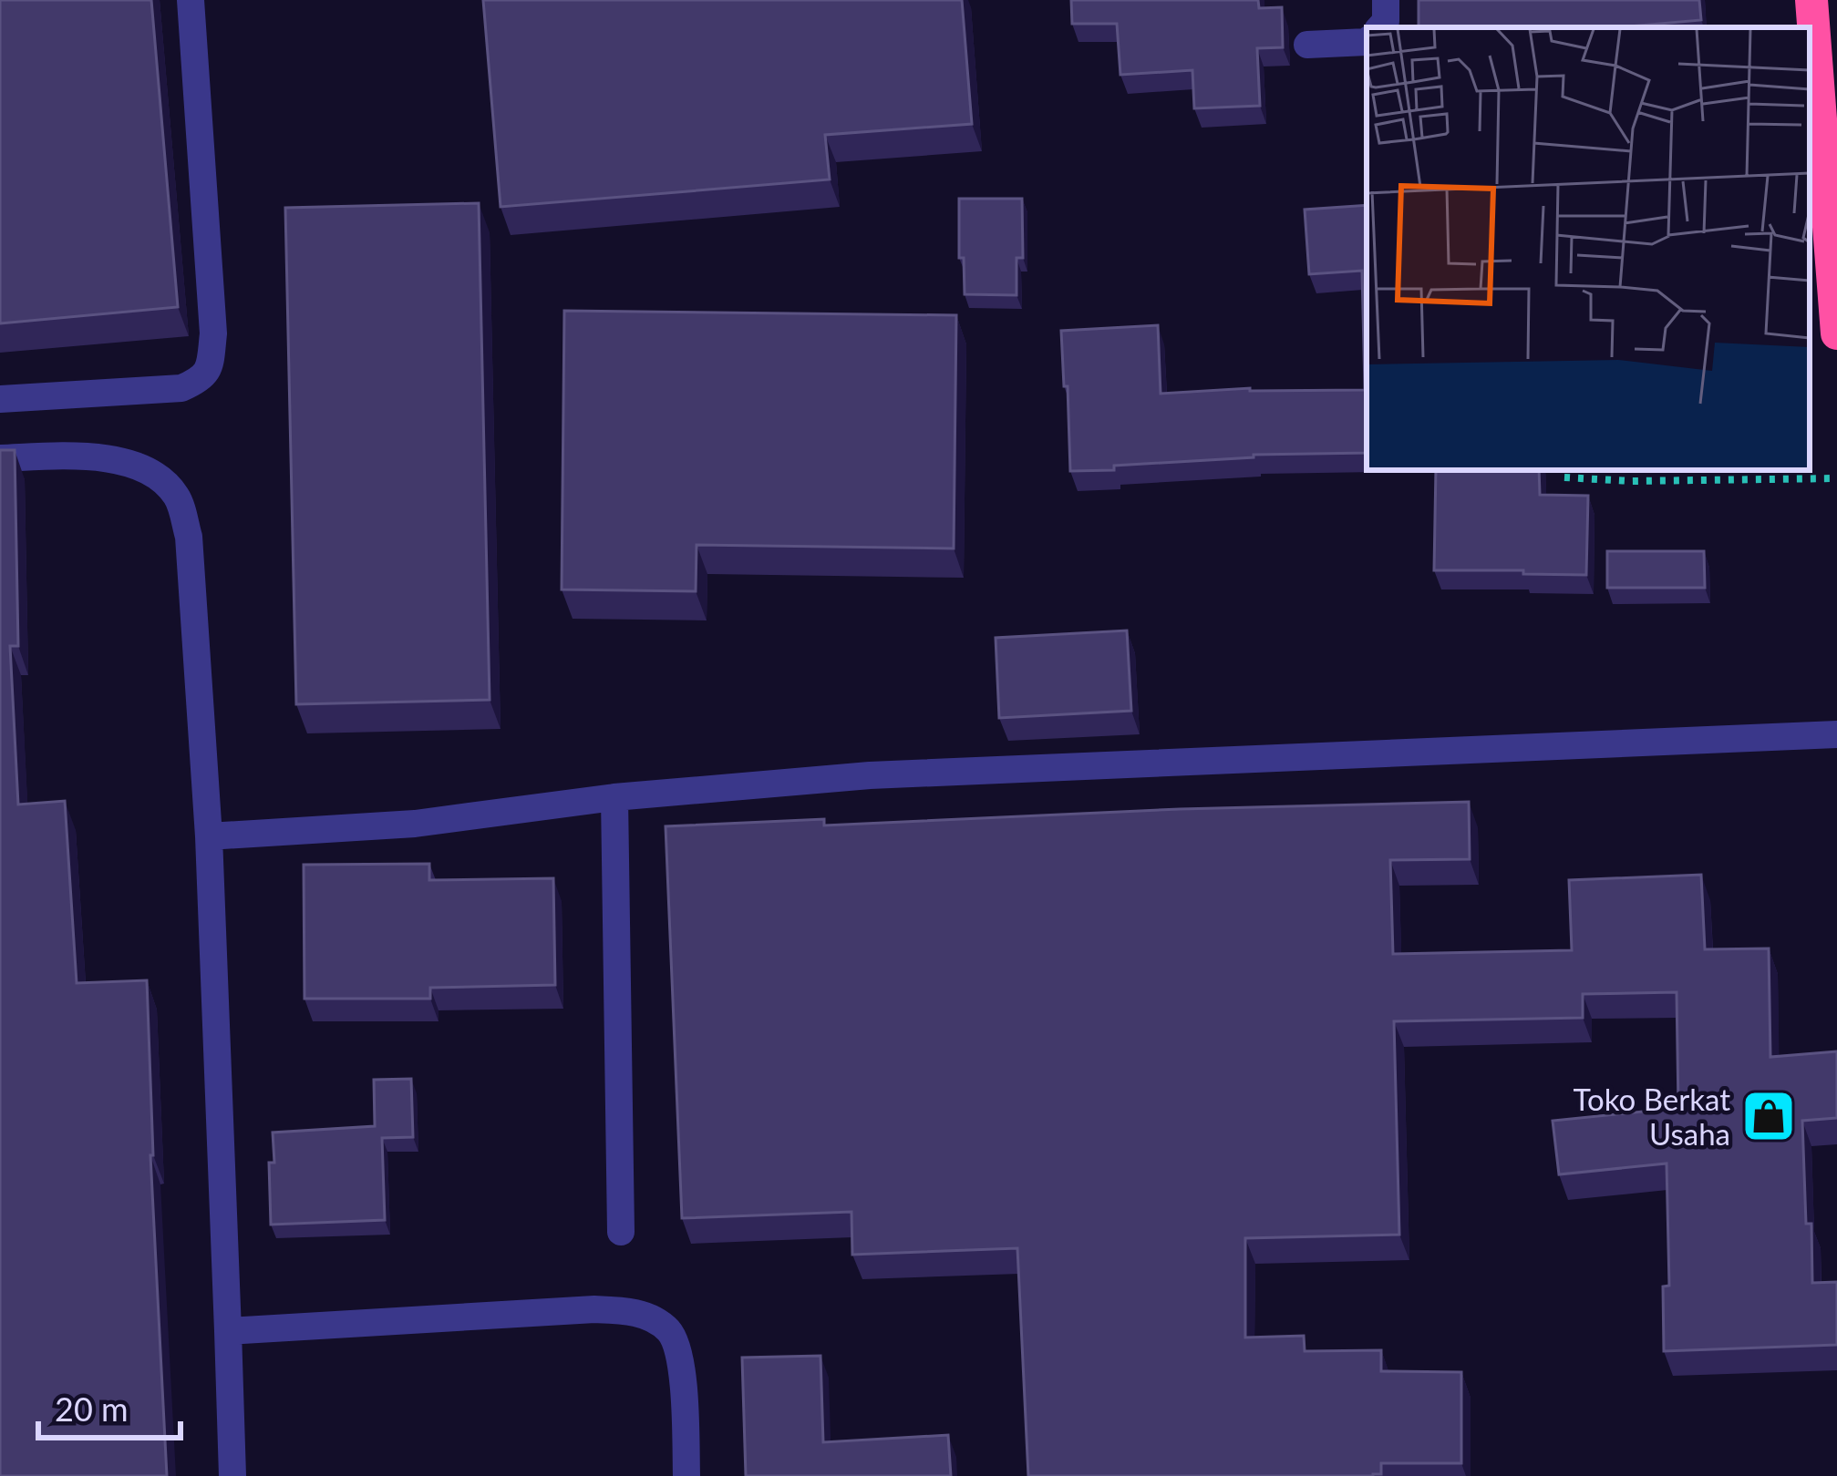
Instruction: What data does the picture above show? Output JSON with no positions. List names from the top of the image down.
{
  "places": {
    "shop": ["Toko Berkat Usaha"]
  },
  "scale_bar": "20 m"
}
